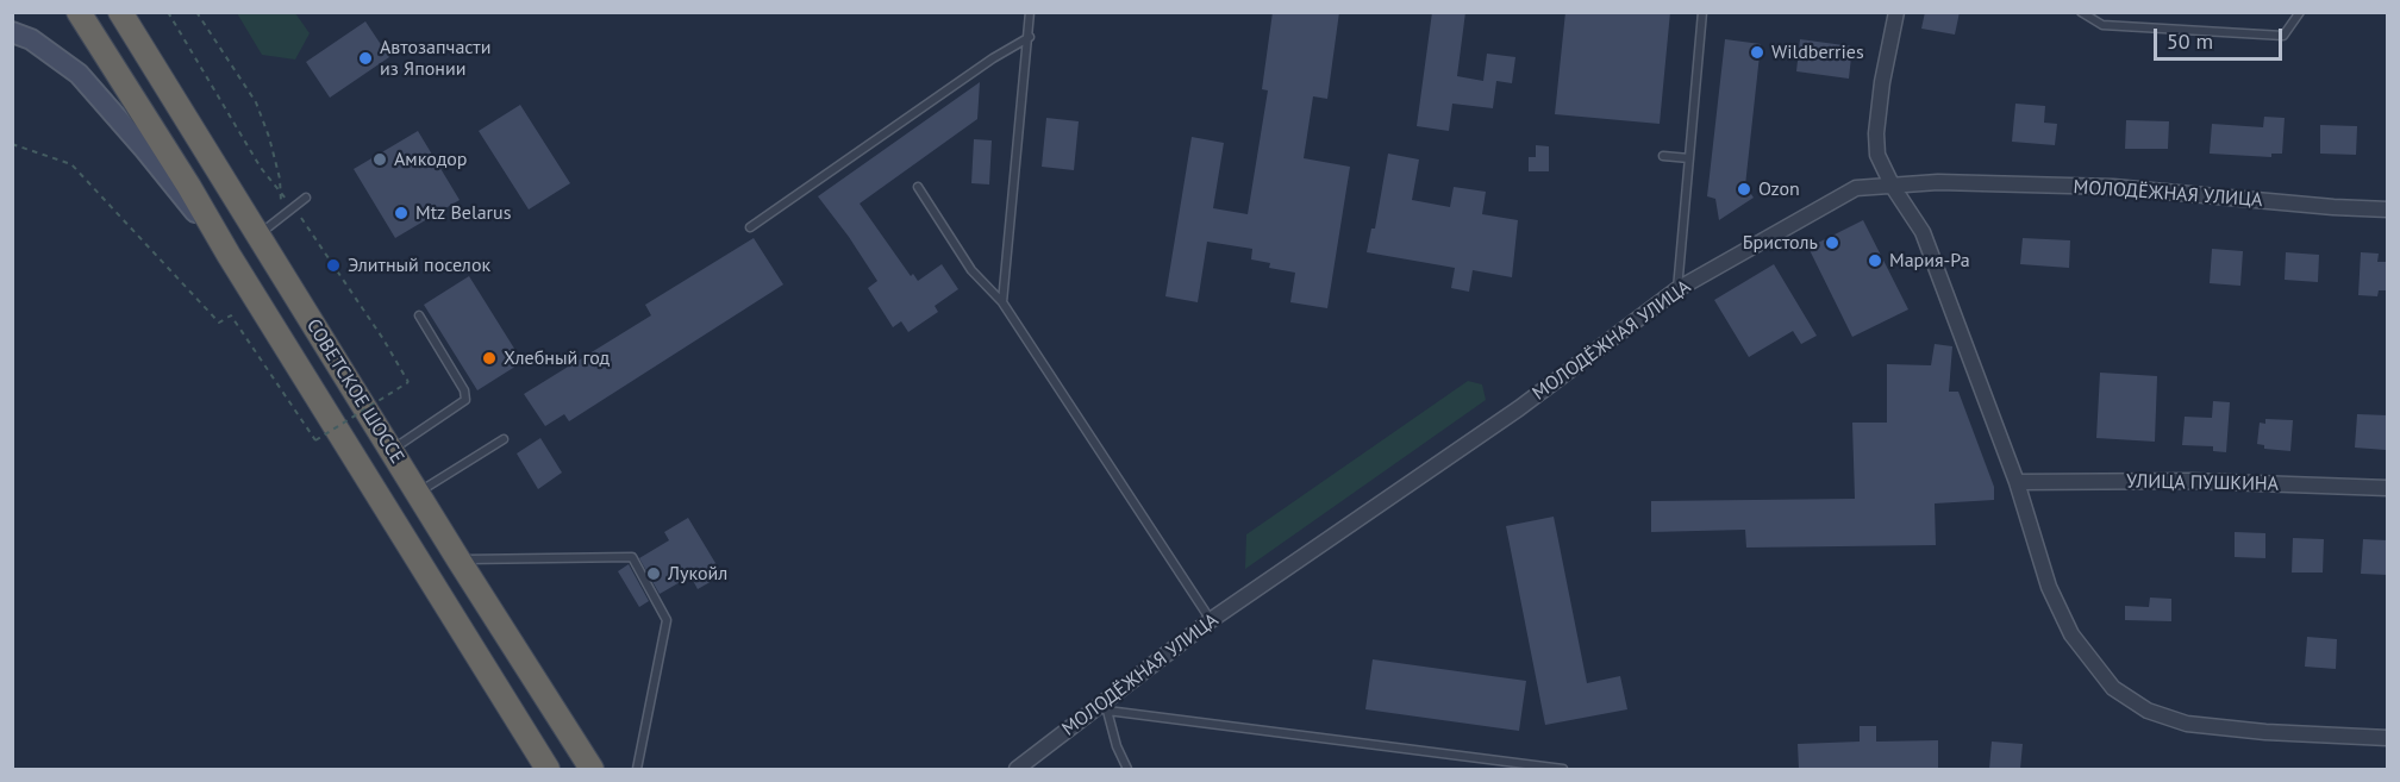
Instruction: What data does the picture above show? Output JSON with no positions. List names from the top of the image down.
{
  "streets": {
    "highway": ["СОВЕТСКОЕ ШОССЕ"],
    "street": ["МОЛОДЁЖНАЯ УЛИЦА", "УЛИЦА ПУШКИНА"]
  },
  "places": [
    "Wildberries",
    "Автозапчасти из Японии",
    "Амкодор",
    "Ozon",
    "Mtz Belarus",
    "Бристоль",
    "Мария-Ра",
    "Элитный поселок",
    "Хлебный год",
    "Лукойл"
  ],
  "scale_bar": "50 m"
}
